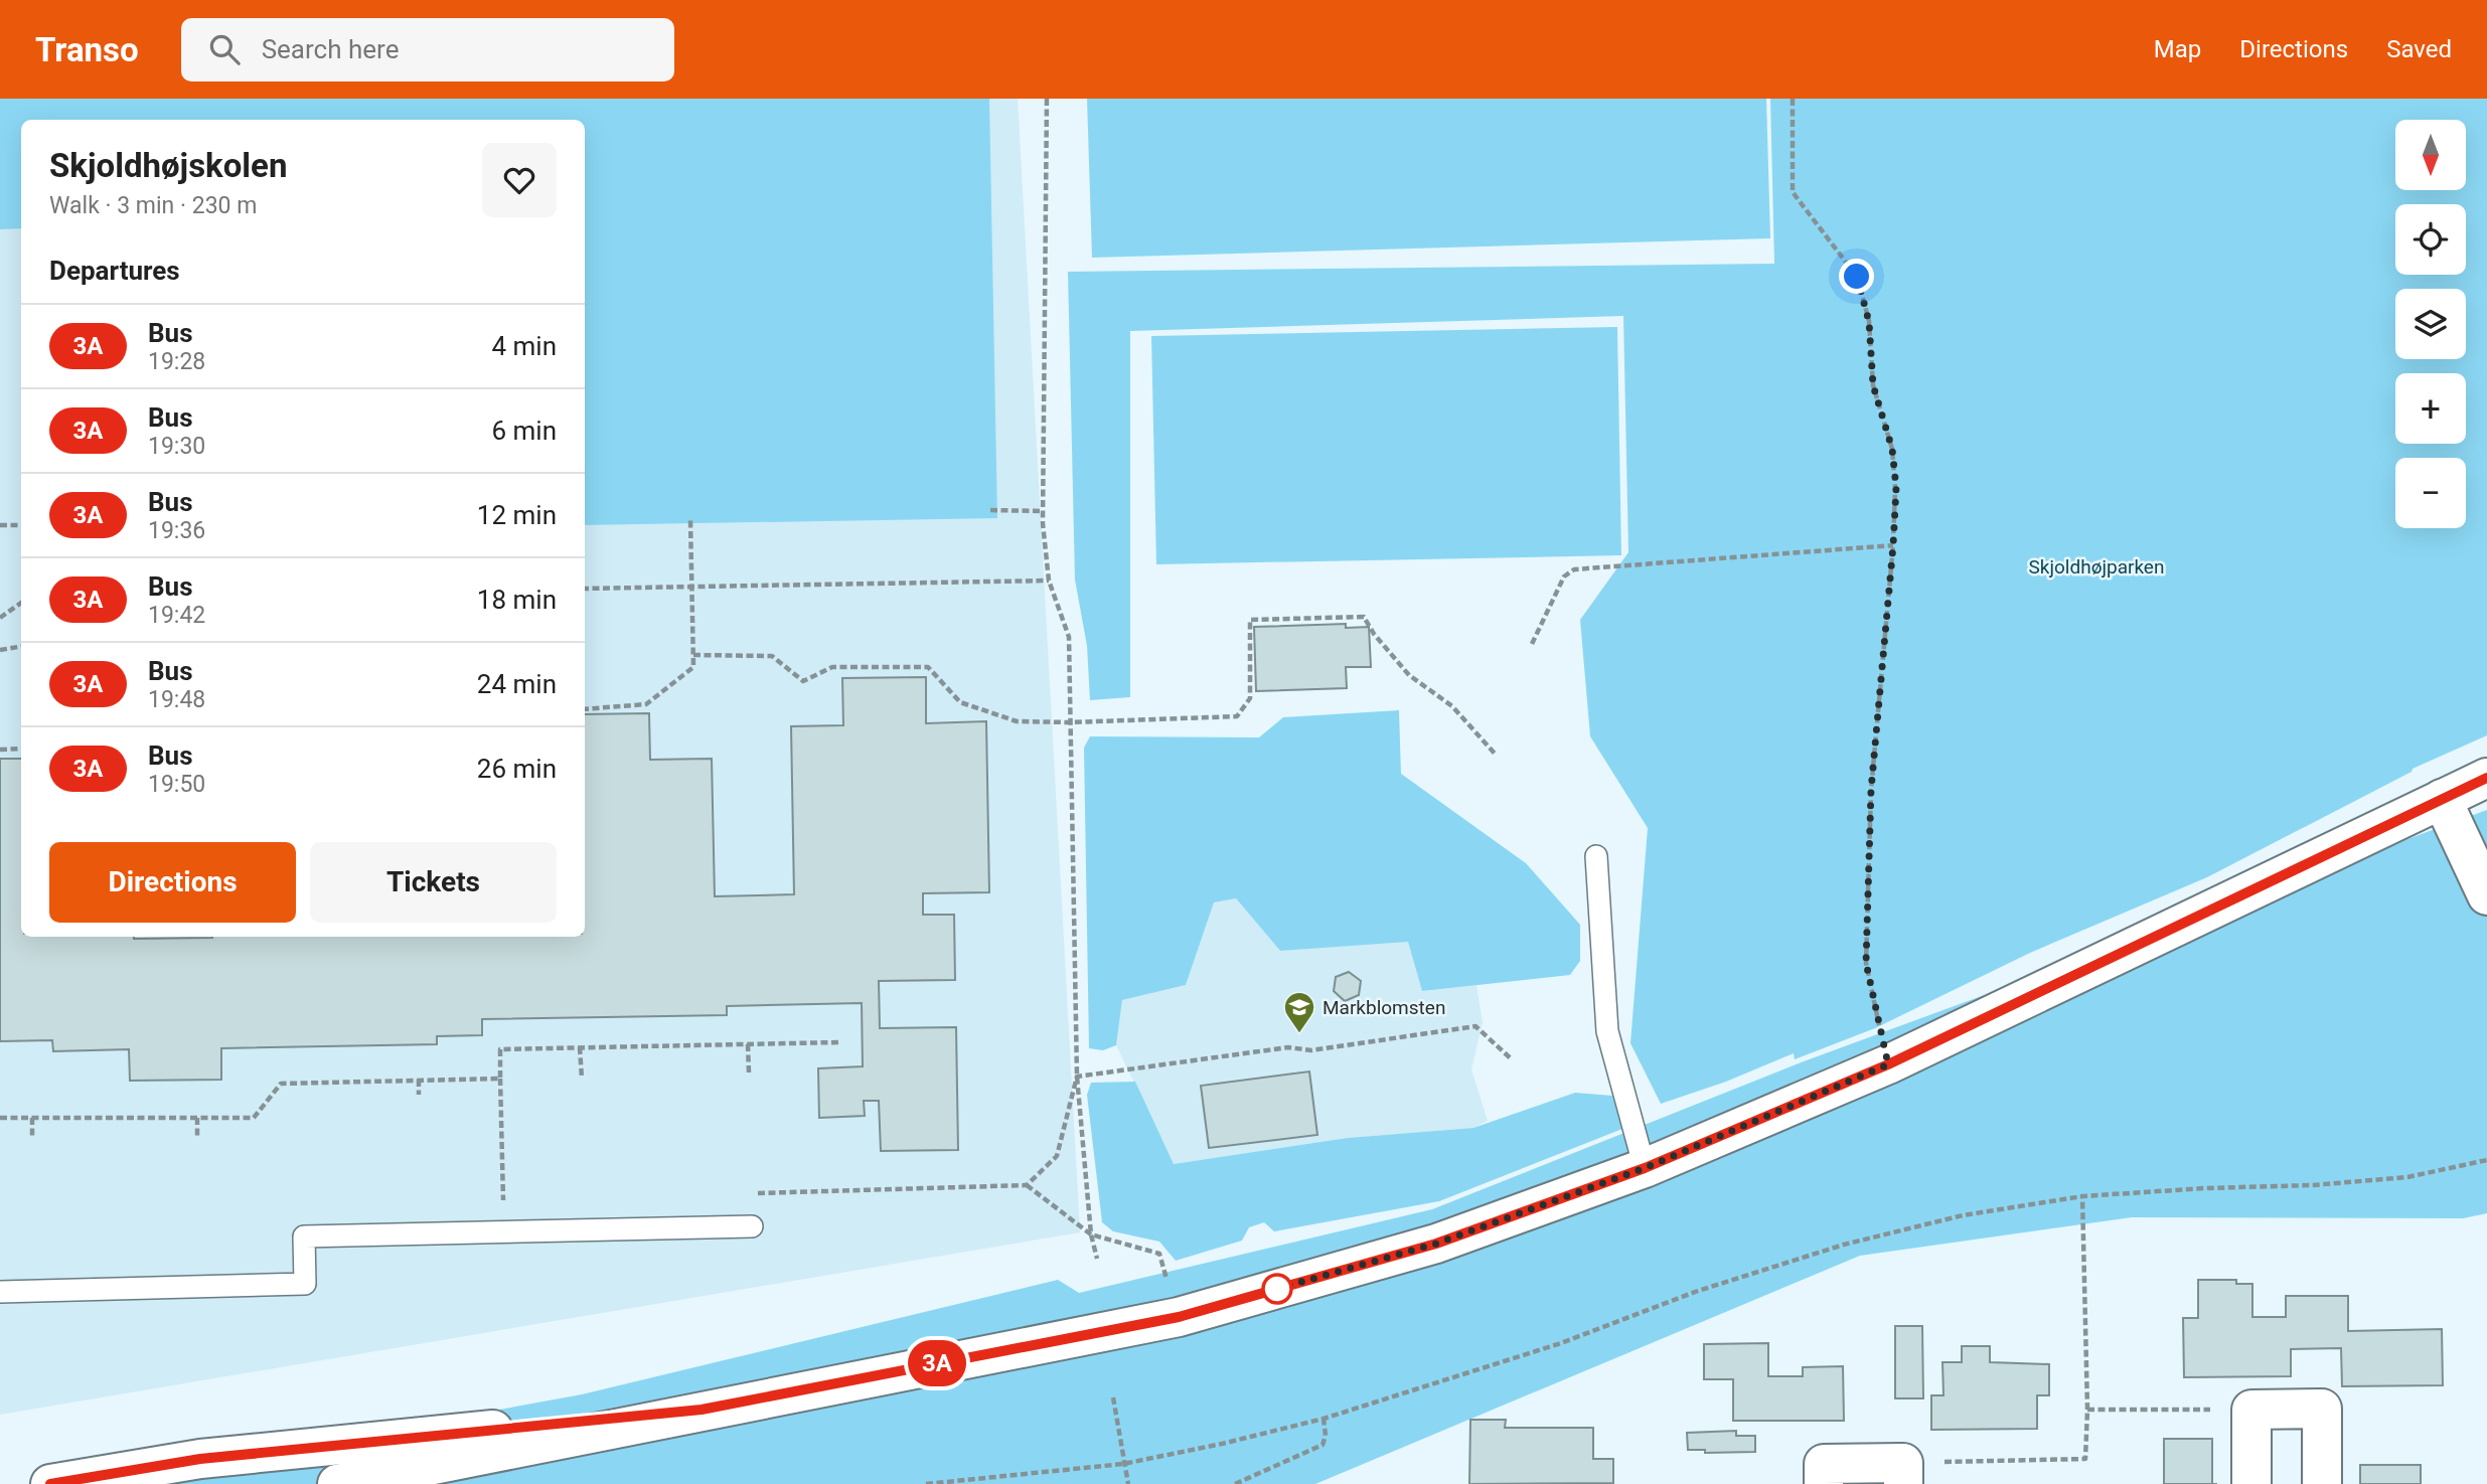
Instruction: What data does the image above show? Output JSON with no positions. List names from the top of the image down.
{
  "parks": ["Skjoldhøjparken"],
  "places": {
    "school or university": ["Markblomsten"]
  },
  "lines": ["bus line 3A"],
  "north": "bottom",
  "page": {
    "header": "Transo",
    "search": "Search here",
    "nav": ["Map", "Directions", "Saved"],
    "on_map": "3A",
    "map_buttons": ["+", "−"],
    "heading": [
      ["Skjoldhøjskolen", "Walk · 3 min · 230 m"],
      "Departures"
    ],
    "list": [
      {
        "mark": "3A",
        "name": "Bus",
        "note": "19:28",
        "value": "4 min"
      },
      {
        "mark": "3A",
        "name": "Bus",
        "note": "19:30",
        "value": "6 min"
      },
      {
        "mark": "3A",
        "name": "Bus",
        "note": "19:36",
        "value": "12 min"
      },
      {
        "mark": "3A",
        "name": "Bus",
        "note": "19:42",
        "value": "18 min"
      },
      {
        "mark": "3A",
        "name": "Bus",
        "note": "19:48",
        "value": "24 min"
      },
      {
        "mark": "3A",
        "name": "Bus",
        "note": "19:50",
        "value": "26 min"
      }
    ],
    "buttons": ["Directions", "Tickets"]
  }
}
